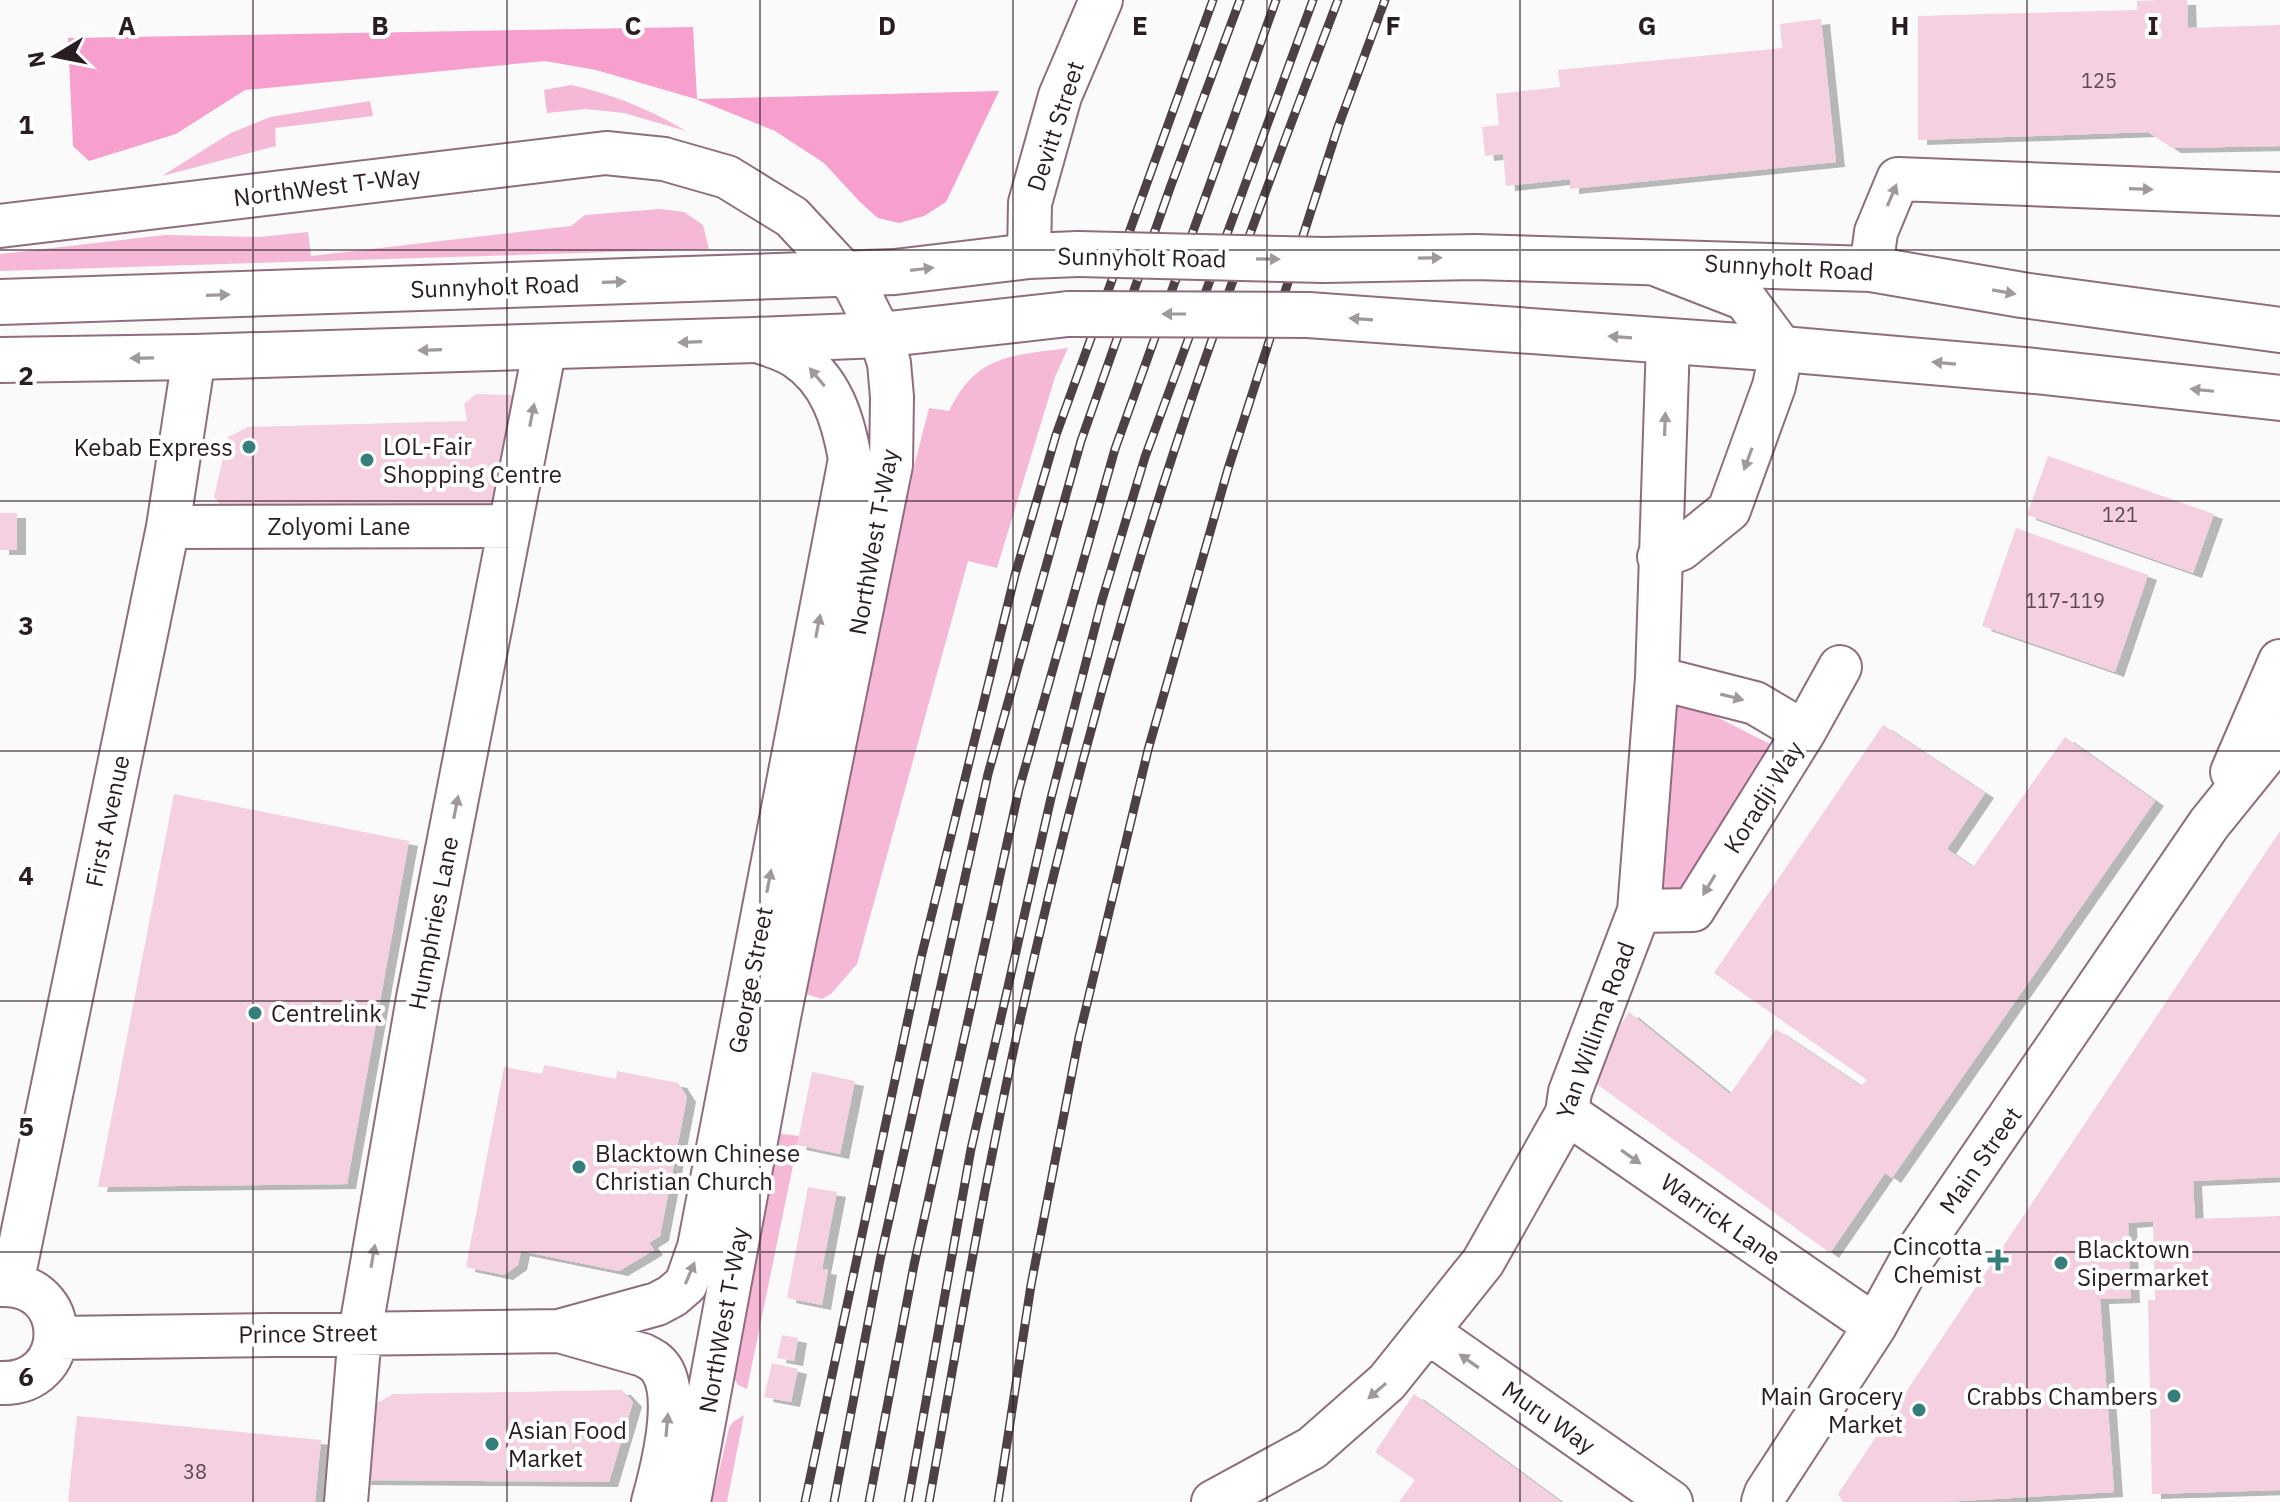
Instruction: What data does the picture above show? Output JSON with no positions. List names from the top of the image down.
{
  "streets": {
    "main road": ["Sunnyholt Road"],
    "street": [
      "Devitt Street",
      "NorthWest T-Way",
      "Zolyomi Lane",
      "Koradji Way",
      "First Avenue",
      "Humphries Lane",
      "George Street",
      "Yan Willima Road",
      "Main Street",
      "Warrick Lane",
      "Prince Street",
      "Muru Way"
    ]
  },
  "crossings": [
    ["Devitt Street", "Sunnyholt Road"],
    ["NorthWest T-Way", "Sunnyholt Road"],
    ["Zolyomi Lane", "First Avenue"],
    ["Zolyomi Lane", "Humphries Lane"],
    ["Koradji Way", "Yan Willima Road"],
    ["Humphries Lane", "Prince Street"],
    ["George Street", "Prince Street"],
    ["Yan Willima Road", "Warrick Lane"],
    ["Yan Willima Road", "Muru Way"],
    ["Main Street", "Warrick Lane"]
  ],
  "one_way": [
    "Humphries Lane",
    "George Street",
    "Warrick Lane",
    "Muru Way"
  ],
  "places": {
    "other": [
      "Kebab Express",
      "LOL-Fair Shopping Centre",
      "Centrelink",
      "Blacktown Chinese Christian Church",
      "Blacktown Sipermarket",
      "Crabbs Chambers",
      "Main Grocery Market",
      "Asian Food Market"
    ],
    "health": ["Cincotta Chemist"]
  },
  "house_numbers": [
    "125",
    "121",
    "117-119",
    "38"
  ],
  "north": "left",
  "grid": {
    "columns": [
      "A",
      "B",
      "C",
      "D",
      "E",
      "F",
      "G",
      "H",
      "I"
    ],
    "rows": [
      "1",
      "2",
      "3",
      "4",
      "5",
      "6"
    ]
  }
}
